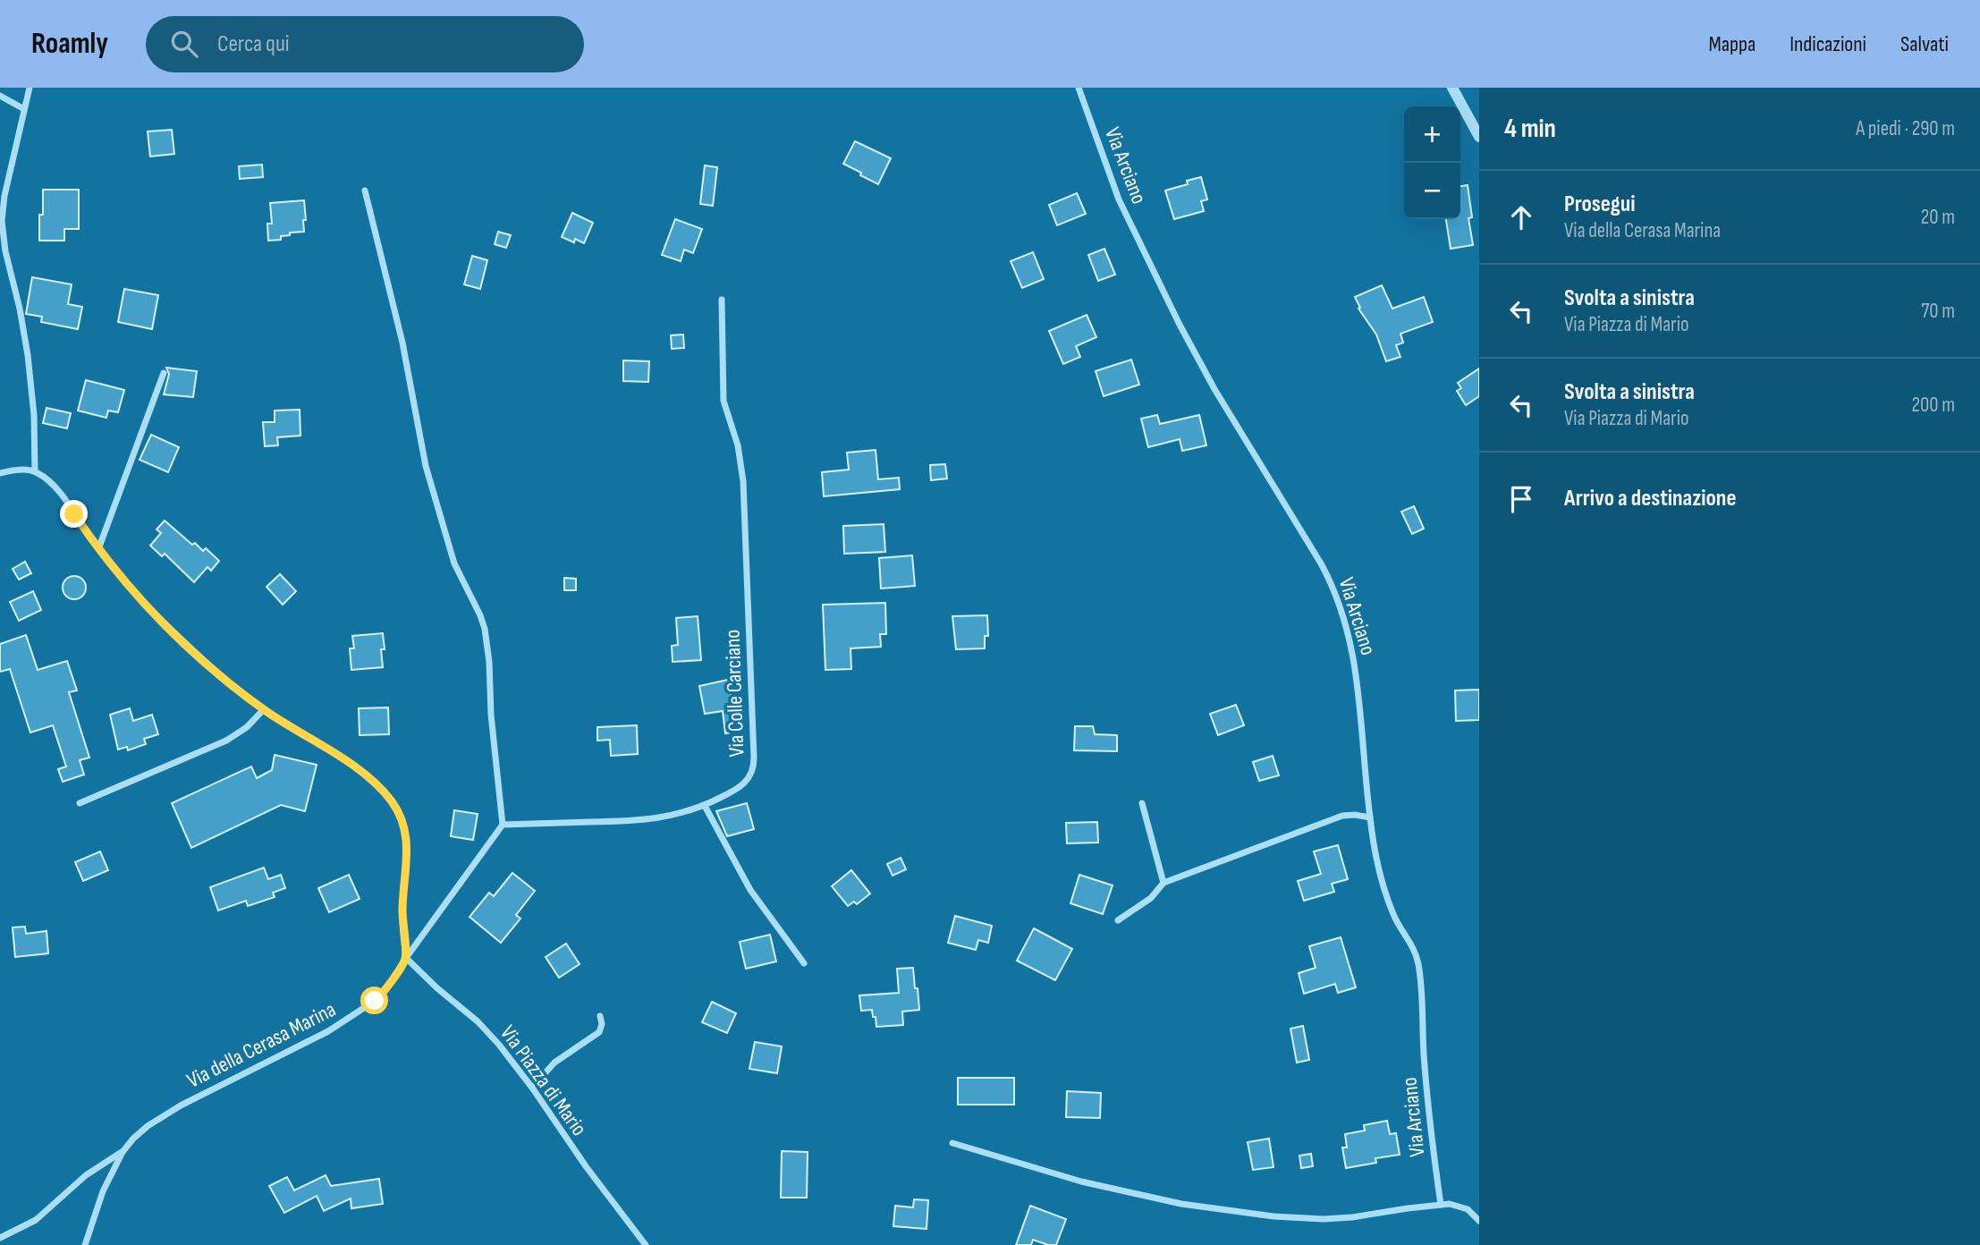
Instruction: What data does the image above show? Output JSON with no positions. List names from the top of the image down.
{
  "streets": {
    "street": [
      "Via Arciano",
      "Via Colle Carciano",
      "Via della Cerasa Marina",
      "Via Piazza di Mario"
    ]
  },
  "crossings": [
    ["Via della Cerasa Marina", "Via Piazza di Mario"]
  ],
  "page": {
    "header": "Roamly",
    "search": "Cerca qui",
    "nav": ["Mappa", "Indicazioni", "Salvati"],
    "heading": ["4 min", "A piedi · 290 m"],
    "map_buttons": ["+", "−"],
    "list": [
      ["Prosegui", "Via della Cerasa Marina", "20 m"],
      ["Svolta a sinistra", "Via Piazza di Mario", "70 m"],
      ["Svolta a sinistra", "Via Piazza di Mario", "200 m"],
      "Arrivo a destinazione"
    ]
  }
}
